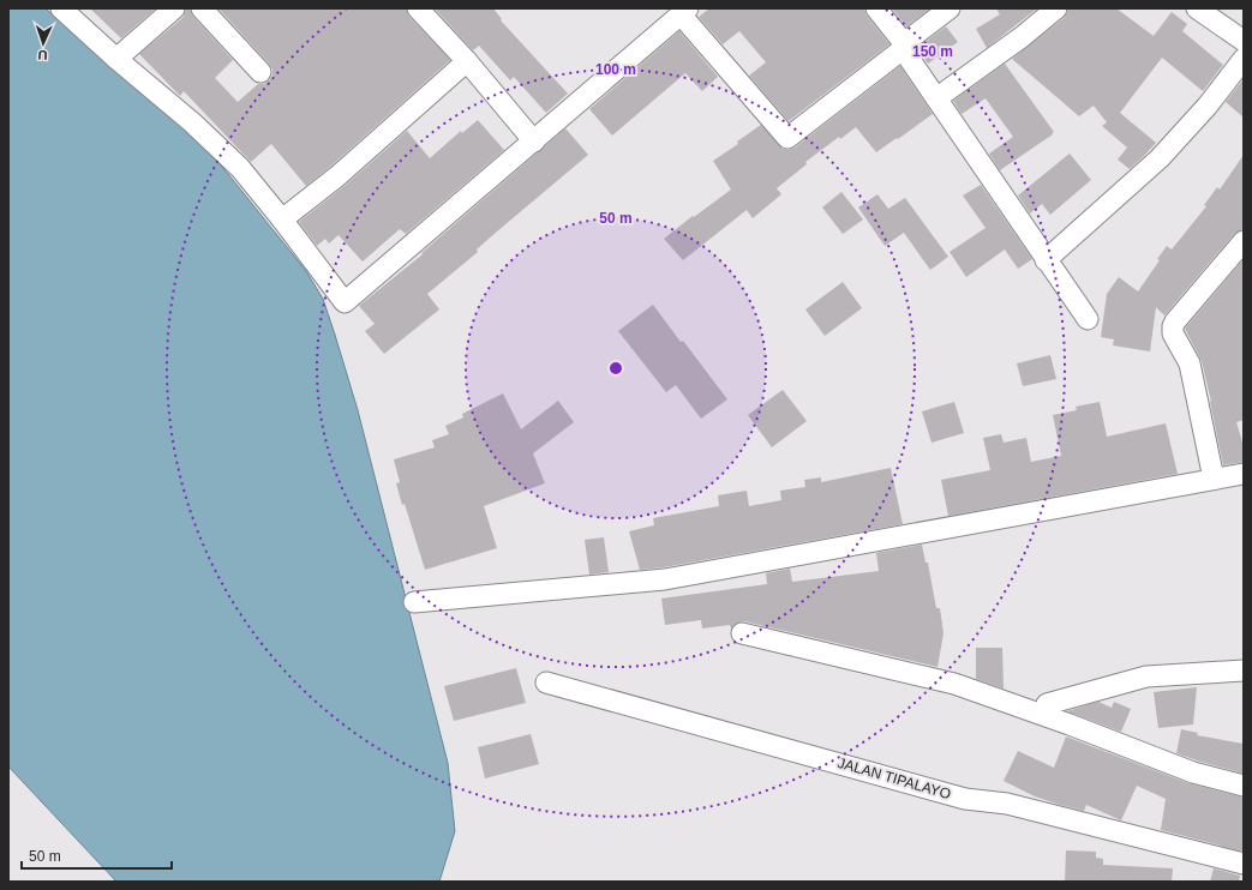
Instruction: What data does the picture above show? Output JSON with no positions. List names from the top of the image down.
{
  "streets": {
    "street": ["JALAN TIPALAYO"]
  },
  "scale_bar": "50 m",
  "north": "bottom",
  "rings": ["150 m", "100 m", "50 m"]
}
